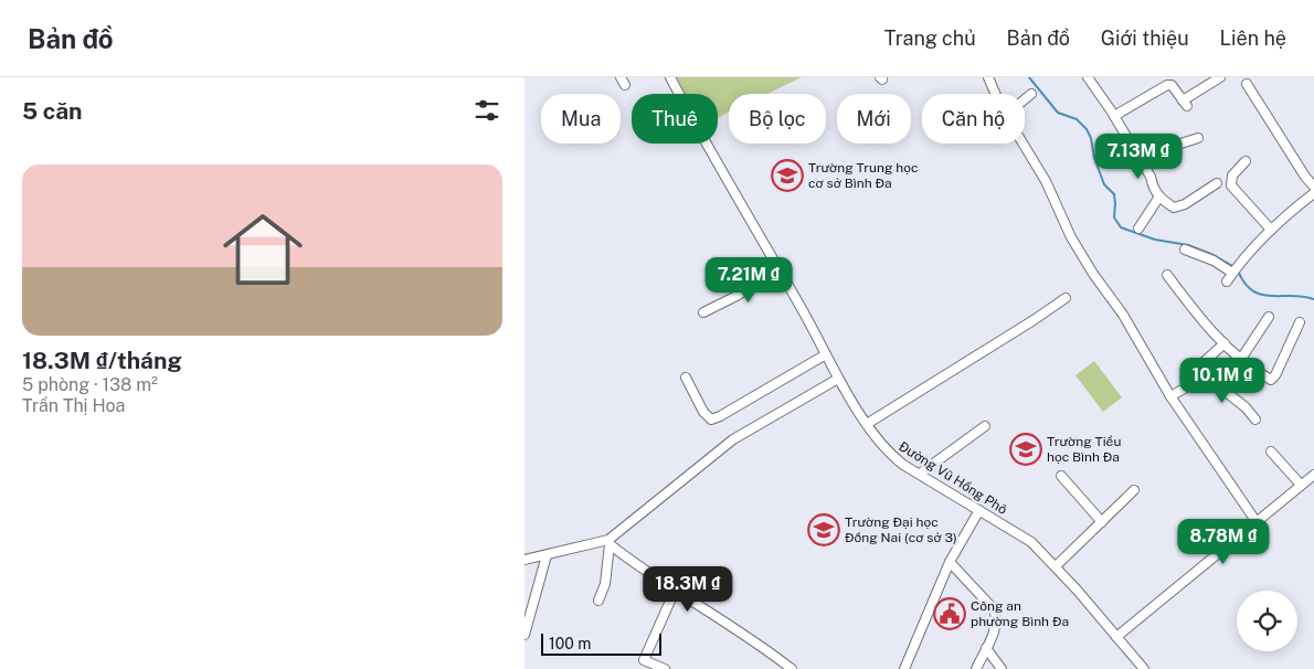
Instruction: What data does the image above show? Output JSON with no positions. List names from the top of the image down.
{
  "streets": {
    "street": ["Đường Vũ Hồng Phô"]
  },
  "places": {
    "school or university": ["Trường Trung học cơ sở Bình Đa", "Trường Tiểu học Bình Đa", "Trường Đại học Đồng Nai (cơ sở 3)"],
    "public building": ["Công an phường Bình Đa"]
  },
  "scale_bar": "100 m",
  "page": {
    "header": "Bản đồ",
    "nav": [
      "Trang chủ",
      "Bản đồ",
      "Giới thiệu",
      "Liên hệ"
    ],
    "heading": "5 căn",
    "chip": [
      "Mua",
      "Thuê",
      "Bộ lọc",
      "Mới",
      "Căn hộ"
    ],
    "price": [
      "7.13M ₫",
      "7.21M ₫",
      "10.1M ₫",
      "8.78M ₫",
      "18.3M ₫"
    ],
    "list": [
      {
        "name": "18.3M ₫/tháng",
        "note": "5 phòng · 138 m² · Trần Thị Hoa"
      }
    ],
    "scale": "100 m"
  }
}
